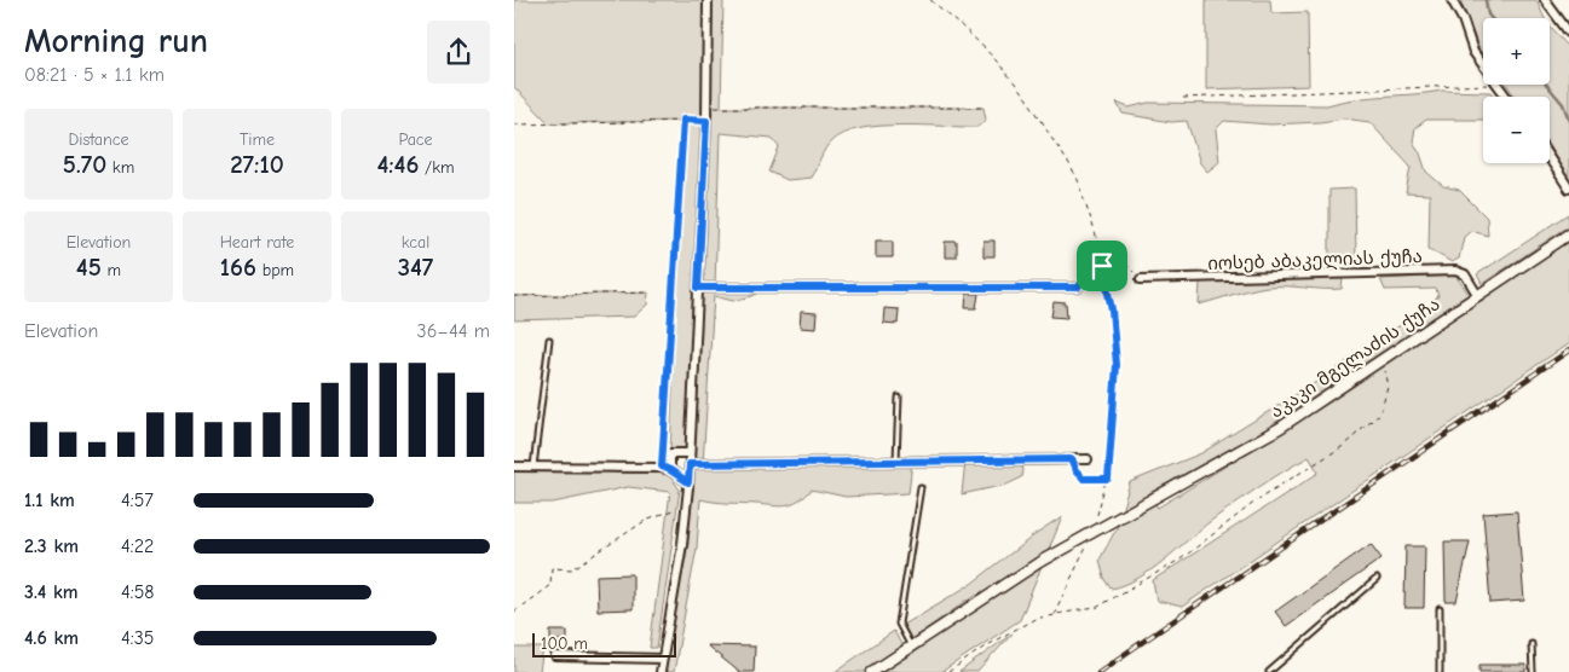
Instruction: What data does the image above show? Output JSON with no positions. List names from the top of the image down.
{
  "streets": {
    "street": ["იოსებ აბაკელიას ქუჩა", "აკაკი მგელაძის ქუჩა"]
  },
  "crossings": [
    ["იოსებ აბაკელიას ქუჩა", "აკაკი მგელაძის ქუჩა"]
  ],
  "scale_bar": "100 m",
  "page": {
    "heading": ["Morning run", "08:21 · 5 × 1.1 km"],
    "map_buttons": ["+", "−"],
    "stats": [
      ["Distance", "5.70 km"],
      ["Time", "27:10"],
      ["Pace", "4:46 /km"],
      ["Elevation", "45 m"],
      ["Heart rate", "166 bpm"],
      ["kcal", "347"]
    ],
    "chart": ["Elevation", "36–44 m"],
    "list": [
      {
        "name": "1.1 km",
        "note": "4:57"
      },
      {
        "name": "2.3 km",
        "note": "4:22"
      },
      {
        "name": "3.4 km",
        "note": "4:58"
      },
      {
        "name": "4.6 km",
        "note": "4:35"
      }
    ],
    "scale": "100 m"
  }
}
